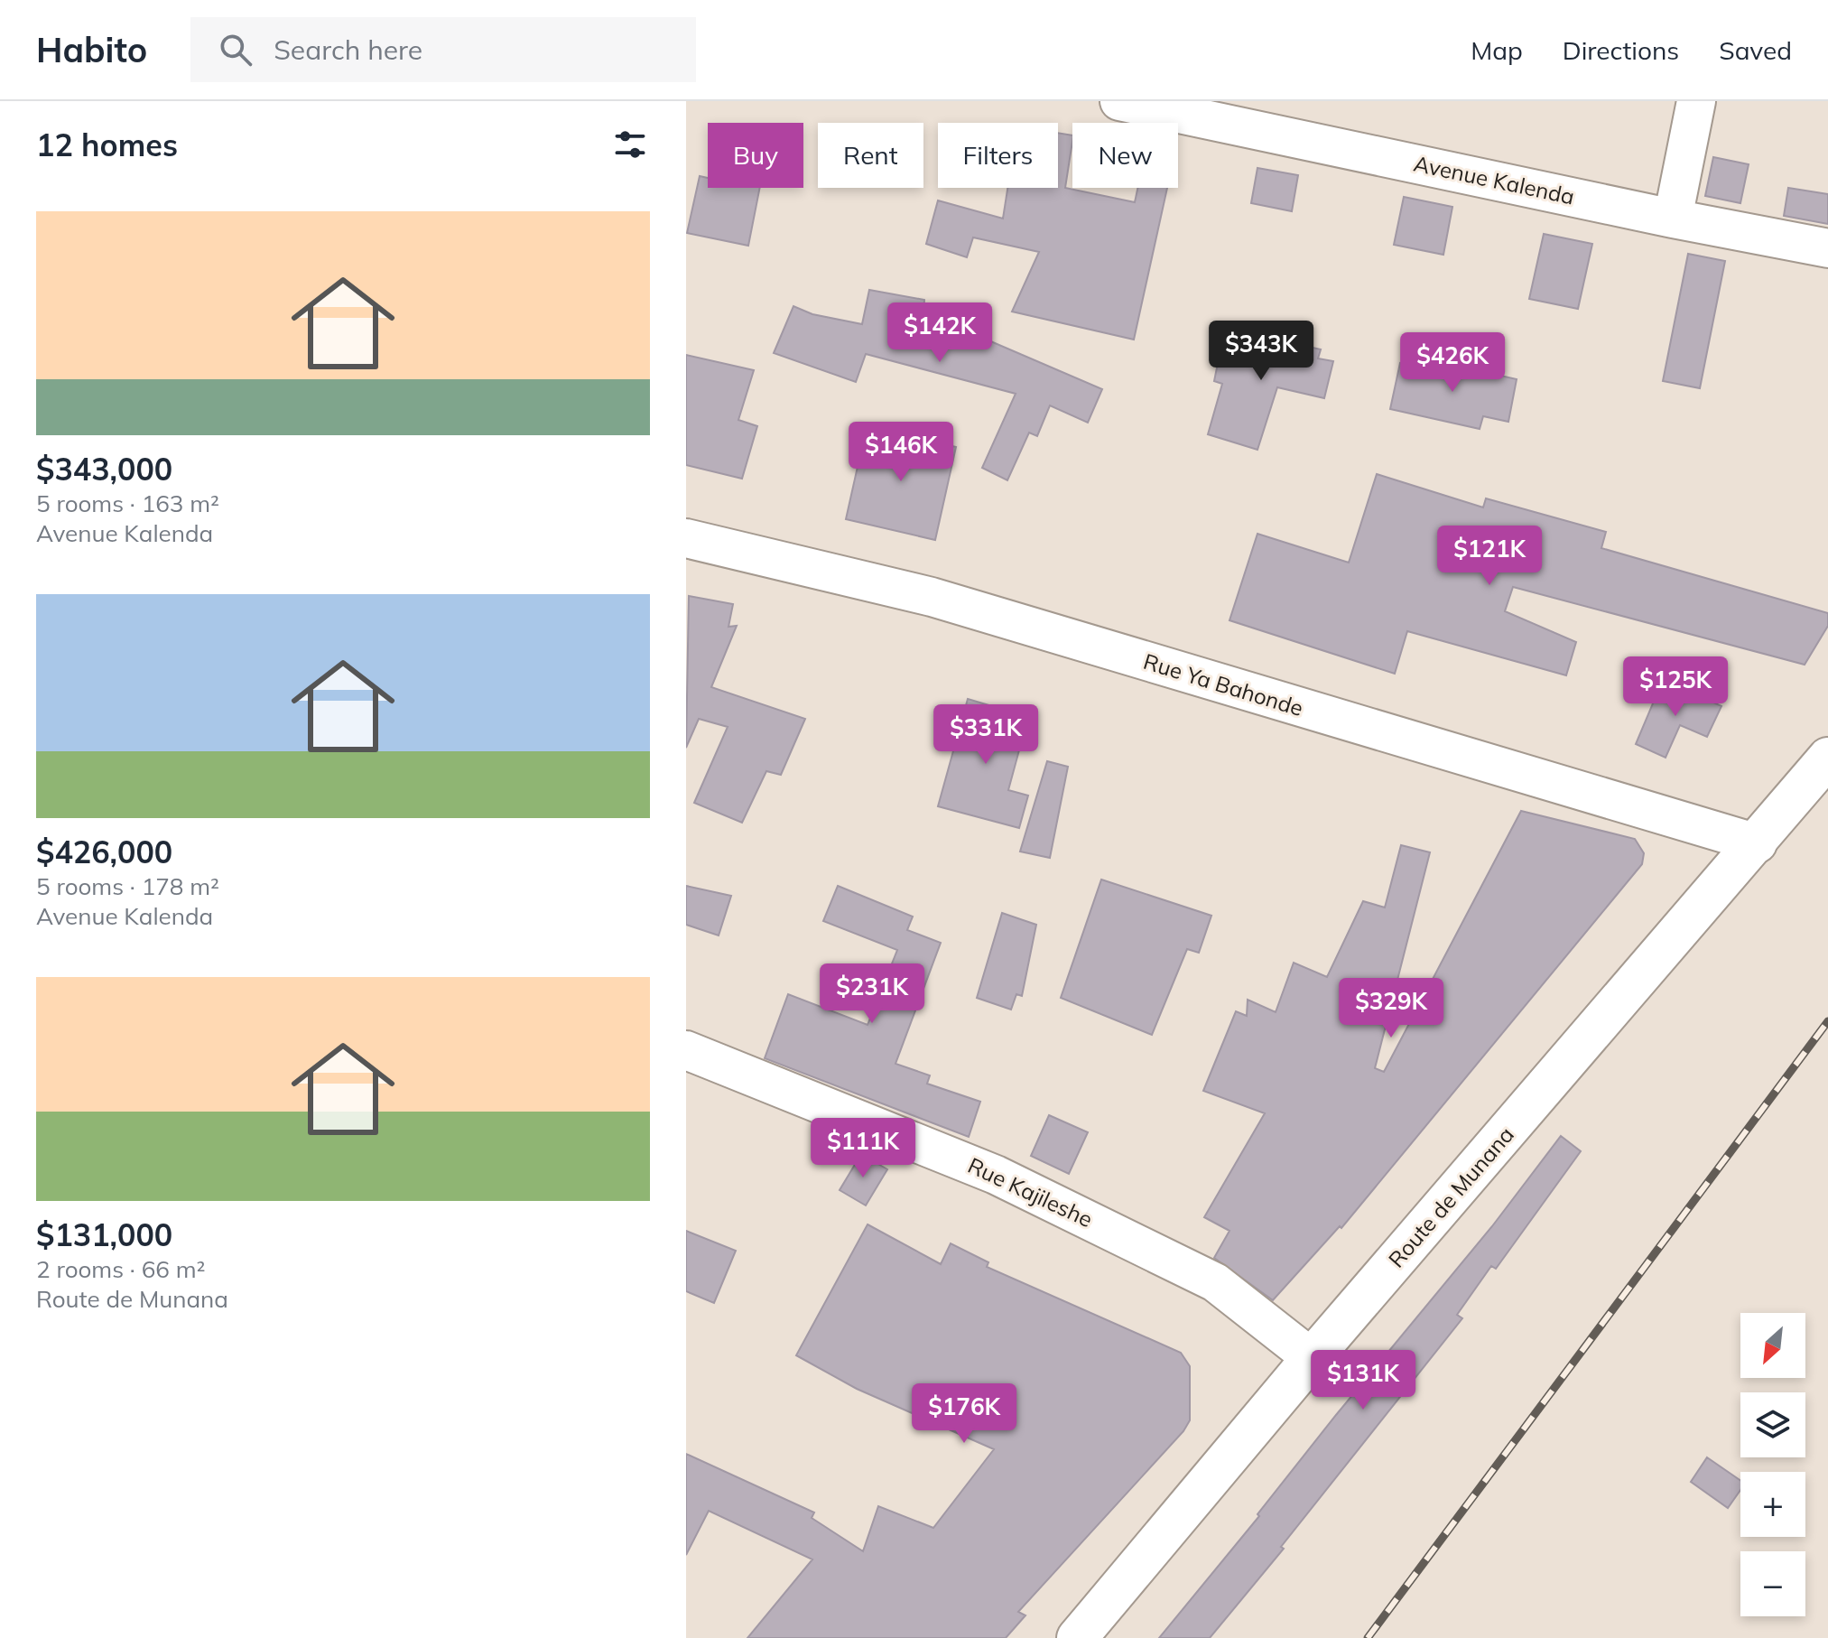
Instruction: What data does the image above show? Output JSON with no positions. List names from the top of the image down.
{
  "streets": {
    "main road": ["Route de Munana"],
    "street": ["Avenue Kalenda", "Rue Ya Bahonde", "Rue Kajileshe"]
  },
  "crossings": [
    ["Rue Ya Bahonde", "Route de Munana"],
    ["Rue Kajileshe", "Route de Munana"]
  ],
  "north": "bottom left",
  "page": {
    "header": "Habito",
    "search": "Search here",
    "nav": ["Map", "Directions", "Saved"],
    "heading": "12 homes",
    "chip": [
      "Buy",
      "Rent",
      "Filters",
      "New"
    ],
    "list": [
      {
        "name": "$343,000",
        "note": "5 rooms · 163 m² · Avenue Kalenda"
      },
      {
        "name": "$426,000",
        "note": "5 rooms · 178 m² · Avenue Kalenda"
      },
      {
        "name": "$131,000",
        "note": "2 rooms · 66 m² · Route de Munana"
      }
    ],
    "price": [
      "$142K",
      "$343K",
      "$426K",
      "$146K",
      "$121K",
      "$125K",
      "$331K",
      "$231K",
      "$329K",
      "$111K",
      "$131K",
      "$176K"
    ],
    "map_buttons": ["+", "−"]
  }
}
